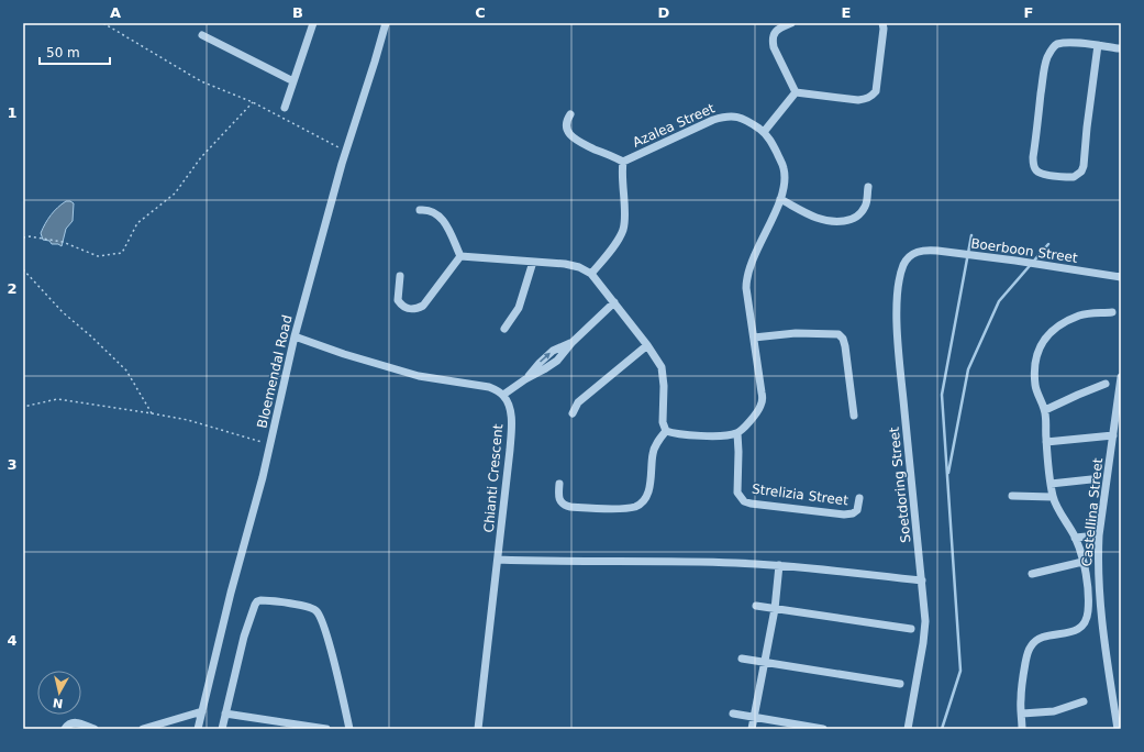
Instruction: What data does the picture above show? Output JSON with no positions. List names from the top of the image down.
{
  "streets": {
    "street": [
      "Azalea Street",
      "Boerboon Street",
      "Bloemendal Road",
      "Chianti Crescent",
      "Soetdoring Street",
      "Strelizia Street",
      "Castellina Street"
    ]
  },
  "crossings": [
    ["Azalea Street", "Strelizia Street"],
    ["Boerboon Street", "Soetdoring Street"]
  ],
  "scale_bar": "50 m",
  "north": "bottom",
  "grid": {
    "columns": [
      "A",
      "B",
      "C",
      "D",
      "E",
      "F"
    ],
    "rows": [
      "1",
      "2",
      "3",
      "4"
    ]
  }
}
